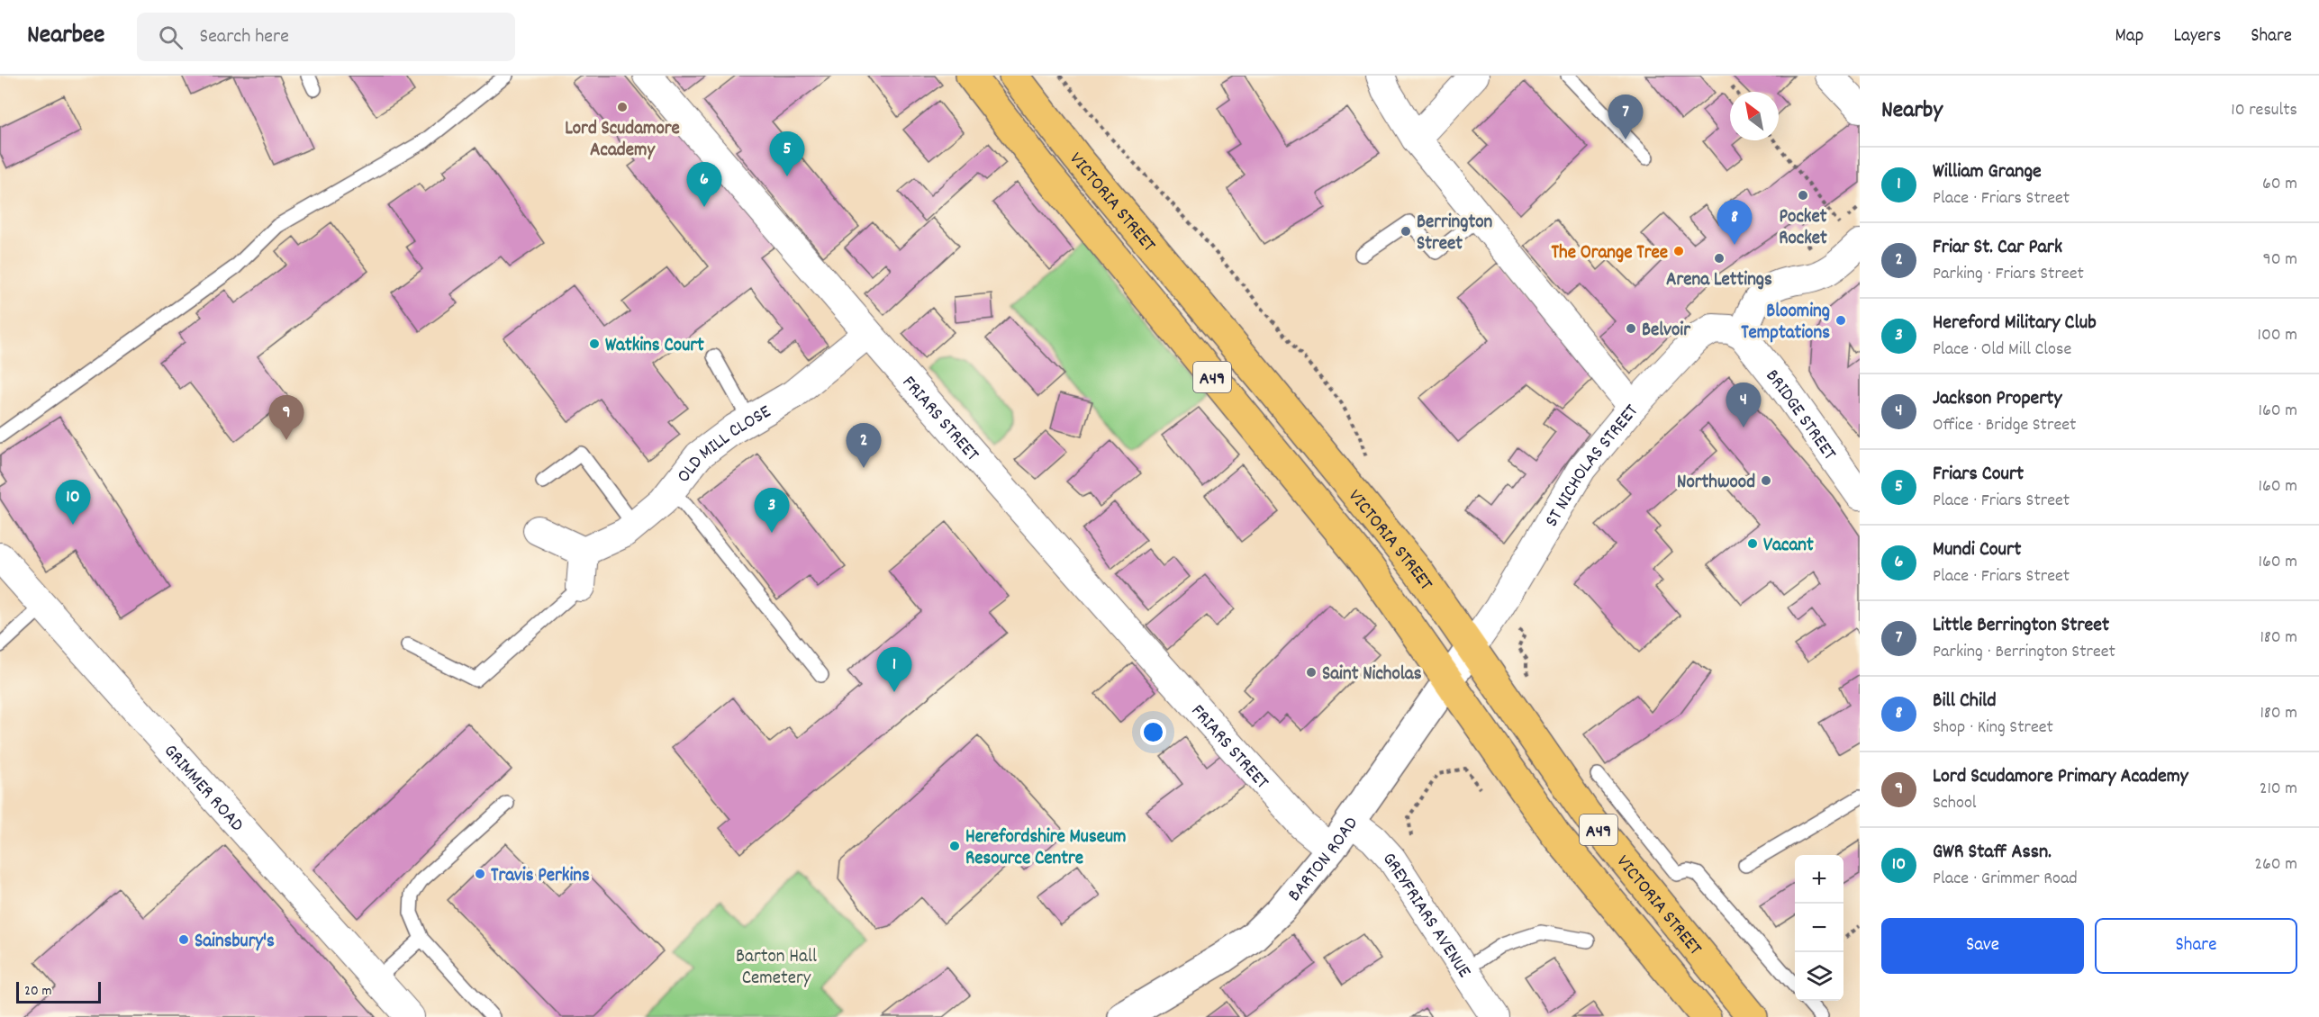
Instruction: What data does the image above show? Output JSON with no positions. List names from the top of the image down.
{
  "streets": {
    "highway": ["VICTORIA STREET", "A49"],
    "street": [
      "BRIDGE STREET",
      "FRIARS STREET",
      "OLD MILL CLOSE",
      "ST NICHOLAS STREET",
      "GRIMMER ROAD",
      "BARTON ROAD",
      "GREYFRIARS AVENUE"
    ]
  },
  "crossings": [
    ["VICTORIA STREET", "ST NICHOLAS STREET"],
    ["VICTORIA STREET", "BARTON ROAD"],
    ["BRIDGE STREET", "ST NICHOLAS STREET"],
    ["FRIARS STREET", "OLD MILL CLOSE"],
    ["FRIARS STREET", "BARTON ROAD"],
    ["ST NICHOLAS STREET", "BARTON ROAD"],
    ["BARTON ROAD", "GREYFRIARS AVENUE"]
  ],
  "parks": ["Barton Hall Cemetery"],
  "places": [
    "Lord Scudamore Academy",
    "Pocket Rocket",
    "Berrington Street",
    "The Orange Tree",
    "Arena Lettings",
    "Blooming Temptations",
    "Belvoir",
    "Watkins Court",
    "Northwood",
    "Vacant",
    "Saint Nicholas",
    "Herefordshire Museum Resource Centre",
    "Travis Perkins",
    "Sainsbury's"
  ],
  "scale_bar": "20 m",
  "north": "top left",
  "page": {
    "header": "Nearbee",
    "search": "Search here",
    "nav": ["Map", "Layers", "Share"],
    "heading": ["Nearby", "10 results"],
    "pins": [
      "7",
      "5",
      "6",
      "8",
      "4",
      "9",
      "2",
      "10",
      "3",
      "1"
    ],
    "list": [
      {
        "mark": "1",
        "name": "William Grange",
        "note": "Place · Friars Street",
        "value": "60 m"
      },
      {
        "mark": "2",
        "name": "Friar St. Car Park",
        "note": "Parking · Friars Street",
        "value": "90 m"
      },
      {
        "mark": "3",
        "name": "Hereford Military Club",
        "note": "Place · Old Mill Close",
        "value": "100 m"
      },
      {
        "mark": "4",
        "name": "Jackson Property",
        "note": "Office · Bridge Street",
        "value": "160 m"
      },
      {
        "mark": "5",
        "name": "Friars Court",
        "note": "Place · Friars Street",
        "value": "160 m"
      },
      {
        "mark": "6",
        "name": "Mundi Court",
        "note": "Place · Friars Street",
        "value": "160 m"
      },
      {
        "mark": "7",
        "name": "Little Berrington Street",
        "note": "Parking · Berrington Street",
        "value": "180 m"
      },
      {
        "mark": "8",
        "name": "Bill Child",
        "note": "Shop · King Street",
        "value": "180 m"
      },
      {
        "mark": "9",
        "name": "Lord Scudamore Primary Academy",
        "note": "School",
        "value": "210 m"
      },
      {
        "mark": "10",
        "name": "GWR Staff Assn.",
        "note": "Place · Grimmer Road",
        "value": "260 m"
      }
    ],
    "map_buttons": ["+", "−"],
    "buttons": ["Save", "Share"],
    "scale": "20 m"
  }
}
